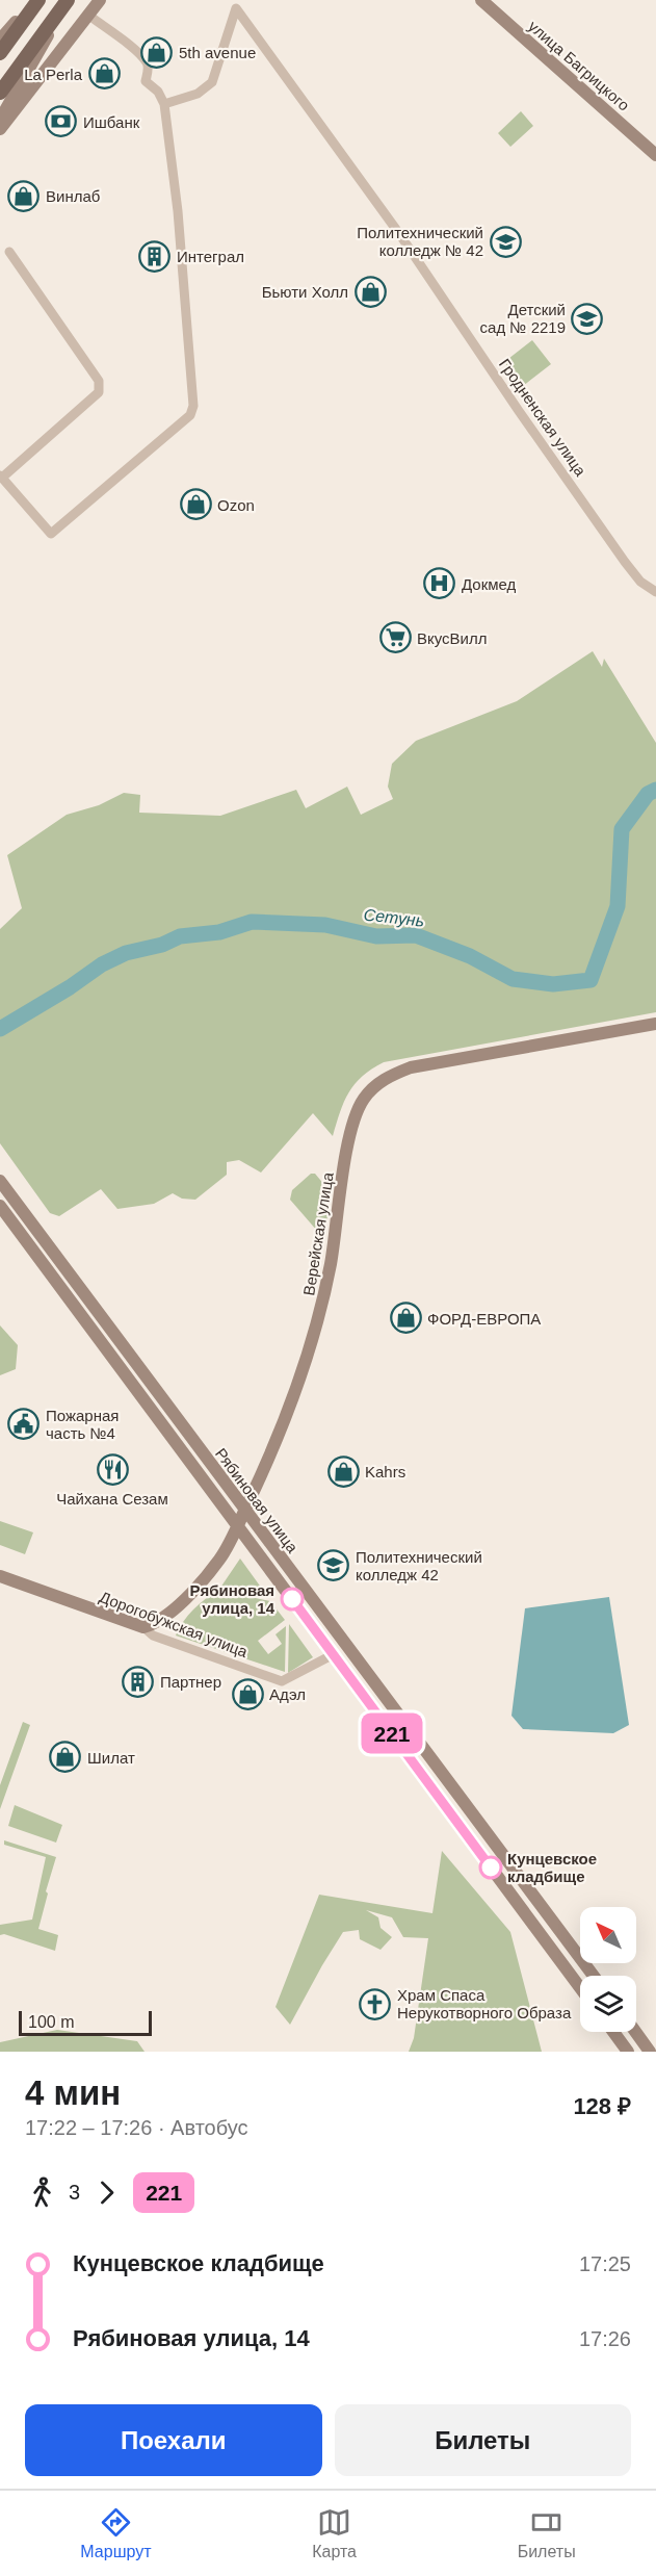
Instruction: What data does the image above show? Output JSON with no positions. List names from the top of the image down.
{
  "streets": {
    "main road": [
      "улица Багрицкого",
      "Верейская улица",
      "Рябиновая улица",
      "Дорогобужская улица"
    ],
    "street": ["Гродненская улица"]
  },
  "crossings": [
    ["Верейская улица", "Рябиновая улица"],
    ["Верейская улица", "Дорогобужская улица"],
    ["Рябиновая улица", "Дорогобужская улица"]
  ],
  "water": ["Сетунь"],
  "places": {
    "shop": [
      "5th avenue",
      "La Perla",
      "Винлаб",
      "Бьюти Холл",
      "Ozon",
      "ФОРД-ЕВРОПА",
      "Kahrs",
      "Адэл",
      "Шилат"
    ],
    "bank": ["Ишбанк"],
    "school or university": ["Политехнический колледж № 42", "Детский сад № 2219", "Политехнический колледж 42"],
    "building": ["Интеграл", "Партнер"],
    "hospital": ["Докмед"],
    "supermarket": ["ВкусВилл"],
    "public building": ["Пожарная часть №4"],
    "restaurant": ["Чайхана Сезам"],
    "other": ["Рябиновая улица, 14", "Кунцевское кладбище"],
    "church": ["Храм Спаса Нерукотворного Образа"]
  },
  "lines": ["bus line 221"],
  "scale_bar": "100 m",
  "north": "top left",
  "page": {
    "on_map": "221",
    "scale": "100 m",
    "heading": ["4 мин", "17:22 – 17:26 · Автобус", "128 ₽"],
    "legs": ["3", "221"],
    "list": [
      {
        "name": "Кунцевское кладбище",
        "value": "17:25"
      },
      {
        "name": "Рябиновая улица, 14",
        "value": "17:26"
      }
    ],
    "buttons": ["Поехали", "Билеты"],
    "tabs": ["Маршрут", "Карта", "Билеты"]
  }
}
